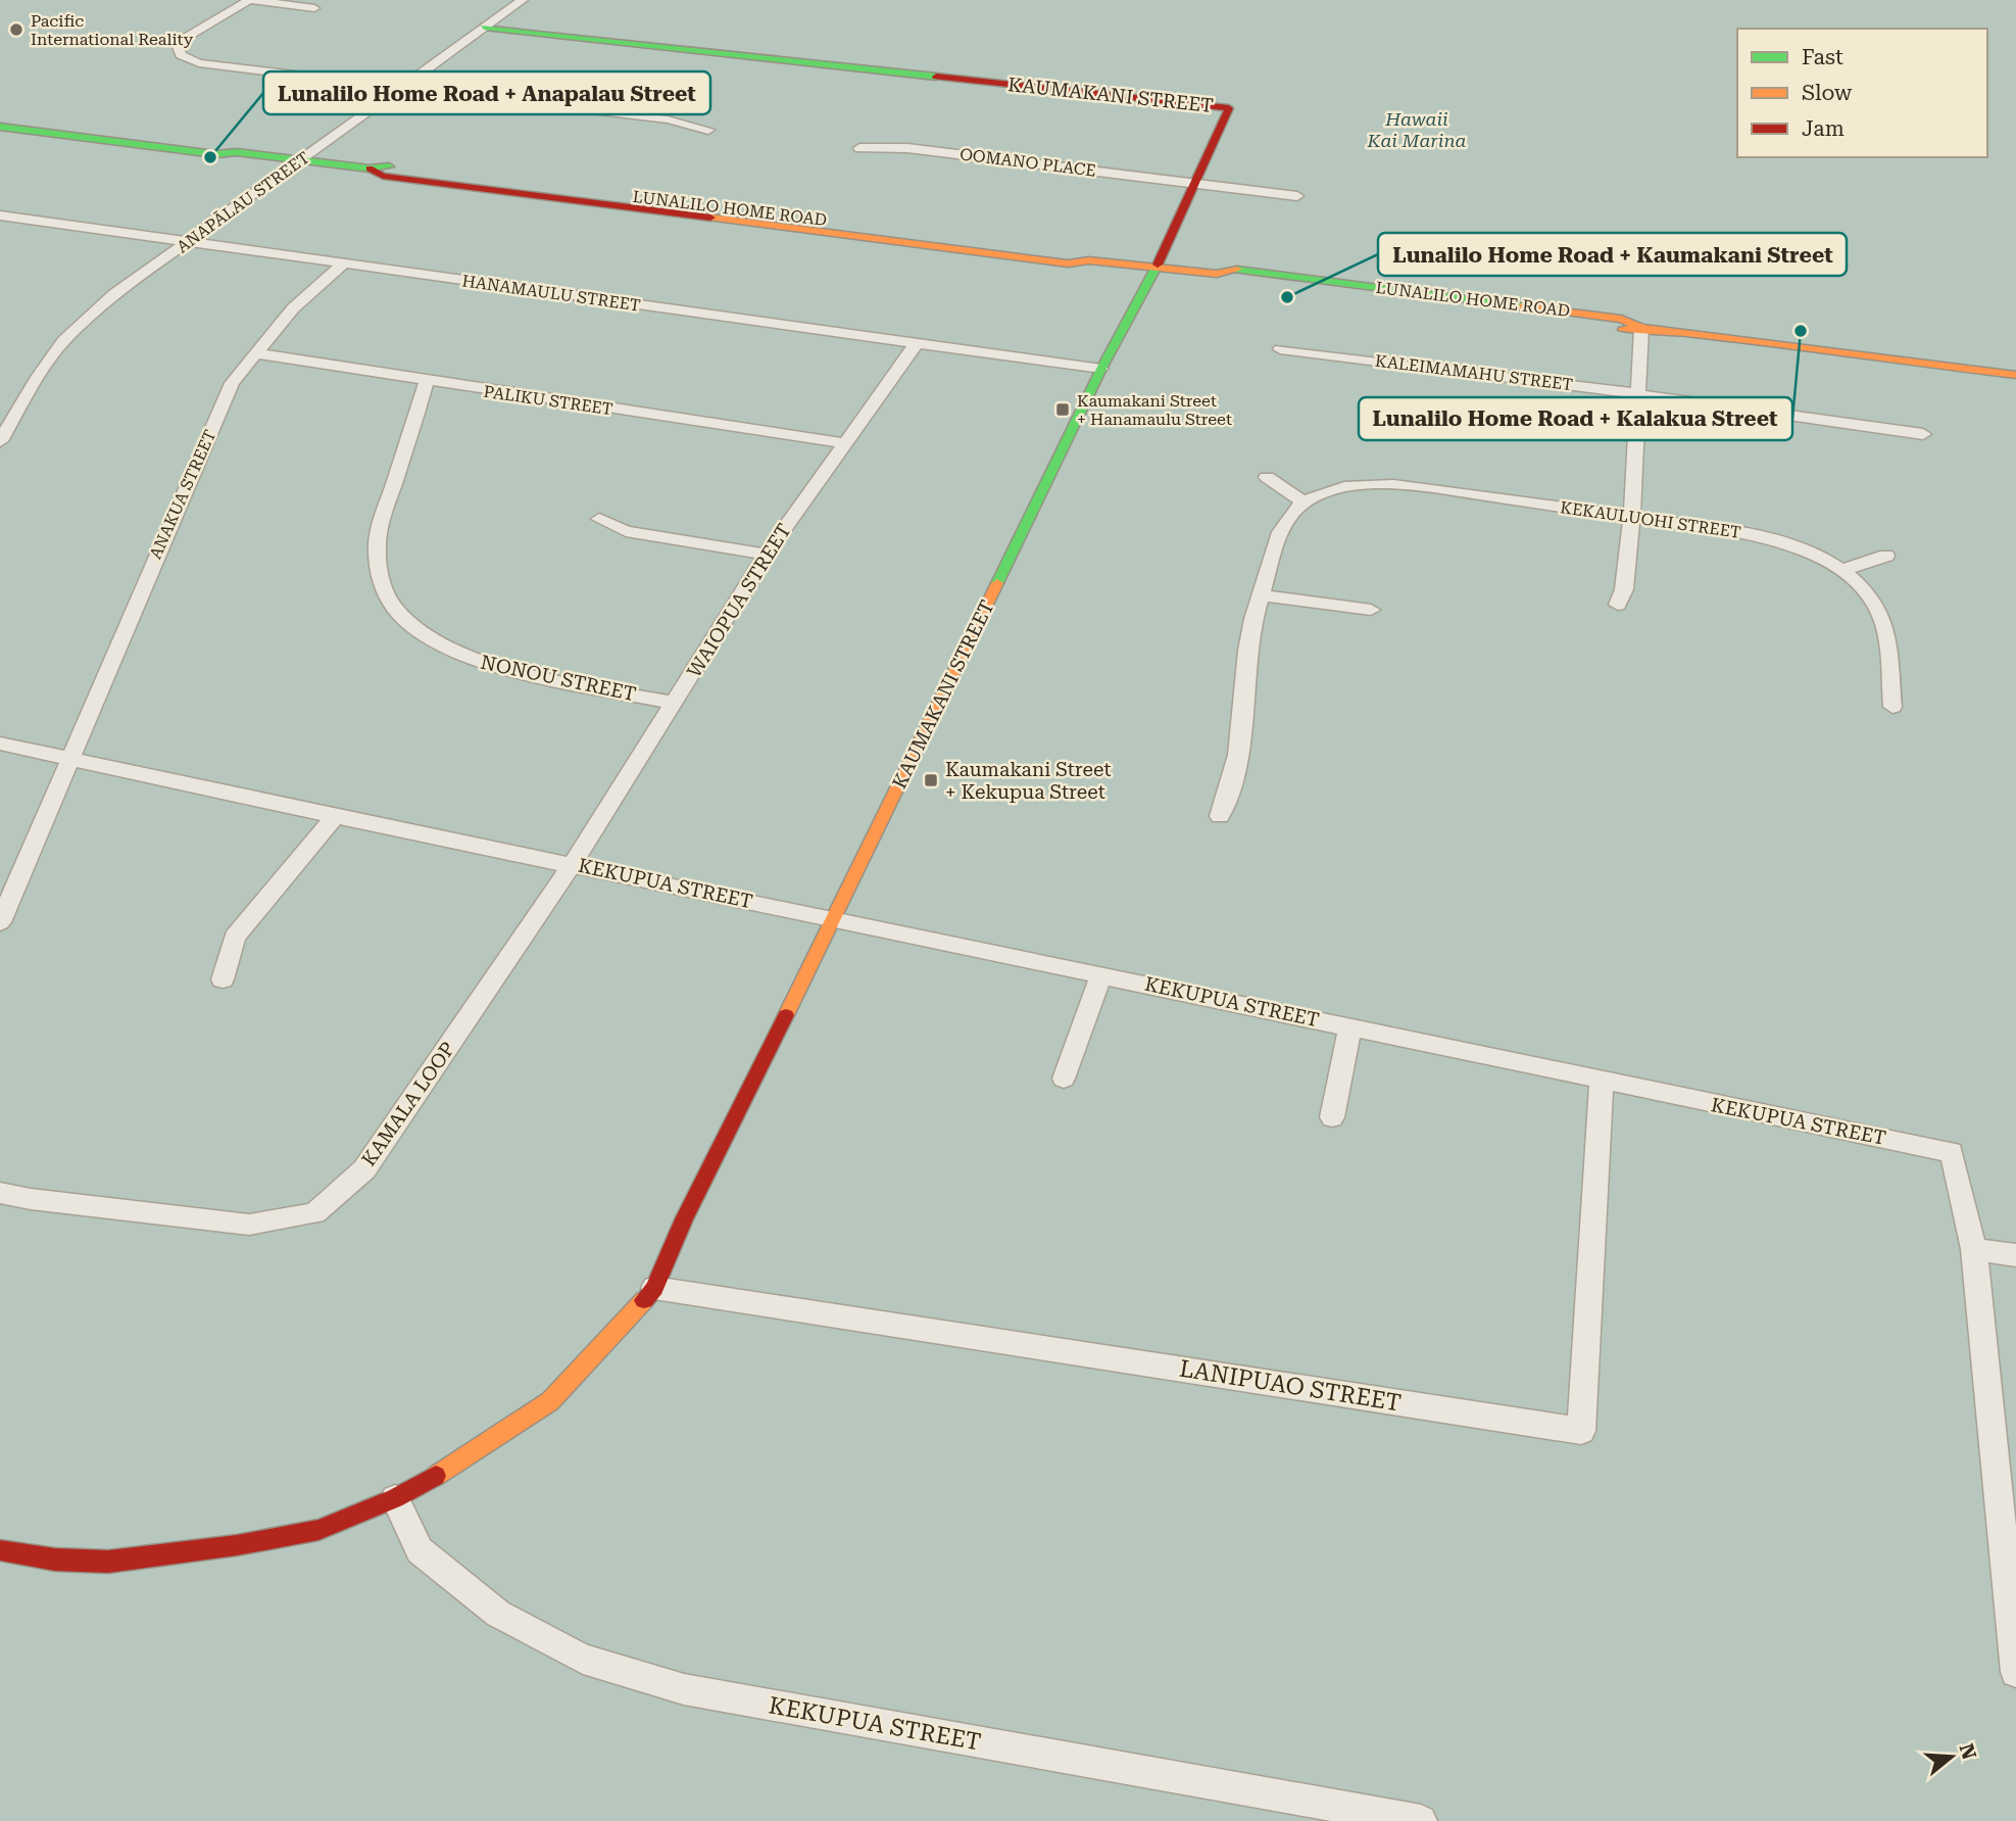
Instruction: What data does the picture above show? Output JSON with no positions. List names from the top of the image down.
{
  "streets": {
    "street": [
      "KAUMAKANI STREET",
      "OOMANO PLACE",
      "ANAPĀLAU STREET",
      "LUNALILO HOME ROAD",
      "HANAMAULU STREET",
      "KALEIMAMAHU STREET",
      "PALIKU STREET",
      "ANAKUA STREET",
      "KEKAULUOHI STREET",
      "WAIOPUA STREET",
      "NONOU STREET",
      "KEKUPUA STREET",
      "KAMALA LOOP",
      "LANIPUAO STREET"
    ]
  },
  "crossings": [
    ["KAUMAKANI STREET", "OOMANO PLACE"],
    ["KAUMAKANI STREET", "ANAPĀLAU STREET"],
    ["KAUMAKANI STREET", "LUNALILO HOME ROAD"],
    ["KAUMAKANI STREET", "HANAMAULU STREET"],
    ["KAUMAKANI STREET", "KEKUPUA STREET"],
    ["KAUMAKANI STREET", "LANIPUAO STREET"],
    ["ANAPĀLAU STREET", "LUNALILO HOME ROAD"],
    ["ANAPĀLAU STREET", "HANAMAULU STREET"],
    ["HANAMAULU STREET", "ANAKUA STREET"],
    ["HANAMAULU STREET", "WAIOPUA STREET"],
    ["PALIKU STREET", "ANAKUA STREET"],
    ["PALIKU STREET", "WAIOPUA STREET"],
    ["PALIKU STREET", "NONOU STREET"],
    ["ANAKUA STREET", "KEKUPUA STREET"],
    ["WAIOPUA STREET", "NONOU STREET"],
    ["WAIOPUA STREET", "KEKUPUA STREET"],
    ["WAIOPUA STREET", "KAMALA LOOP"],
    ["KEKUPUA STREET", "KAMALA LOOP"],
    ["KEKUPUA STREET", "LANIPUAO STREET"]
  ],
  "water": ["Hawaii Kai Marina"],
  "places": {
    "other": [
      "Pacific International Reality",
      "Lunalilo Home Road + Anapalau Street",
      "Lunalilo Home Road + Kaumakani Street",
      "Lunalilo Home Road + Kalakua Street"
    ],
    "transit": ["Kaumakani Street + Hanamaulu Street", "Kaumakani Street + Kekupua Street"]
  },
  "legend": ["Fast", "Slow", "Jam"],
  "north": "right"
}
